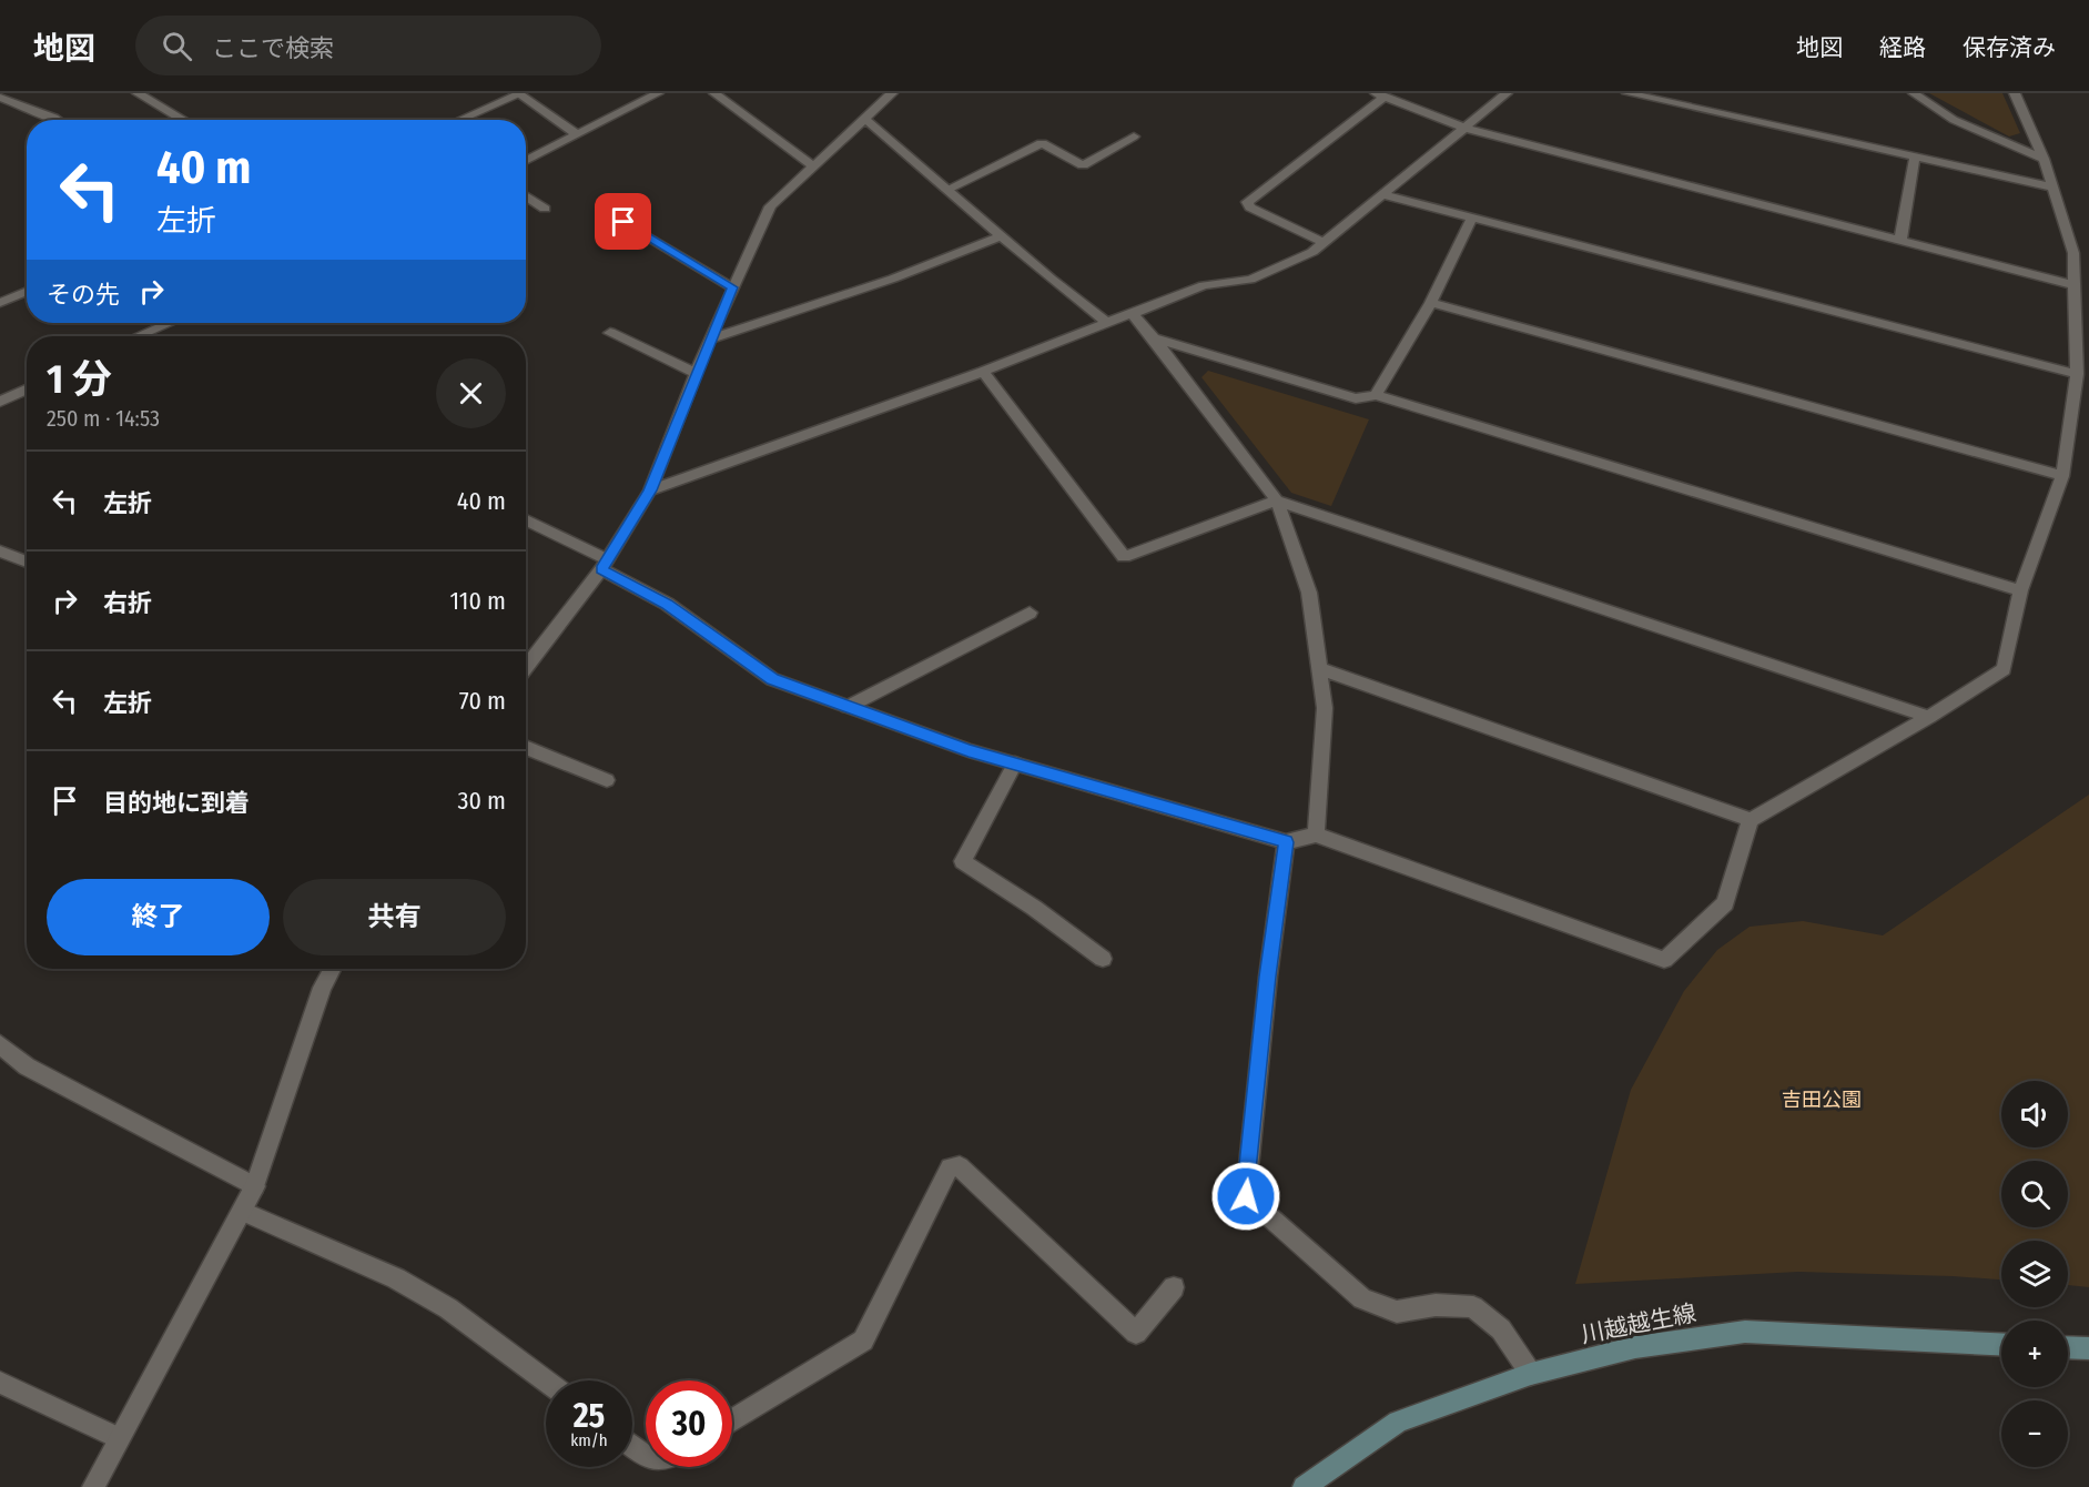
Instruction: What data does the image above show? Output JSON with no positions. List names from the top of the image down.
{
  "streets": {
    "main road": ["川越越生線"]
  },
  "parks": ["吉田公園"],
  "page": {
    "header": "地図",
    "search": "ここで検索",
    "nav": ["地図", "経路", "保存済み"],
    "turn": ["40 m", "左折"],
    "then": "その先",
    "heading": ["1 分", "250 m · 14:53"],
    "list": [
      {
        "name": "左折",
        "value": "40 m"
      },
      {
        "name": "右折",
        "value": "110 m"
      },
      {
        "name": "左折",
        "value": "70 m"
      },
      {
        "name": "目的地に到着",
        "value": "30 m"
      }
    ],
    "buttons": ["終了", "共有"],
    "map_buttons": ["+", "−"],
    "speed": "25 km/h",
    "limit": "30"
  }
}
